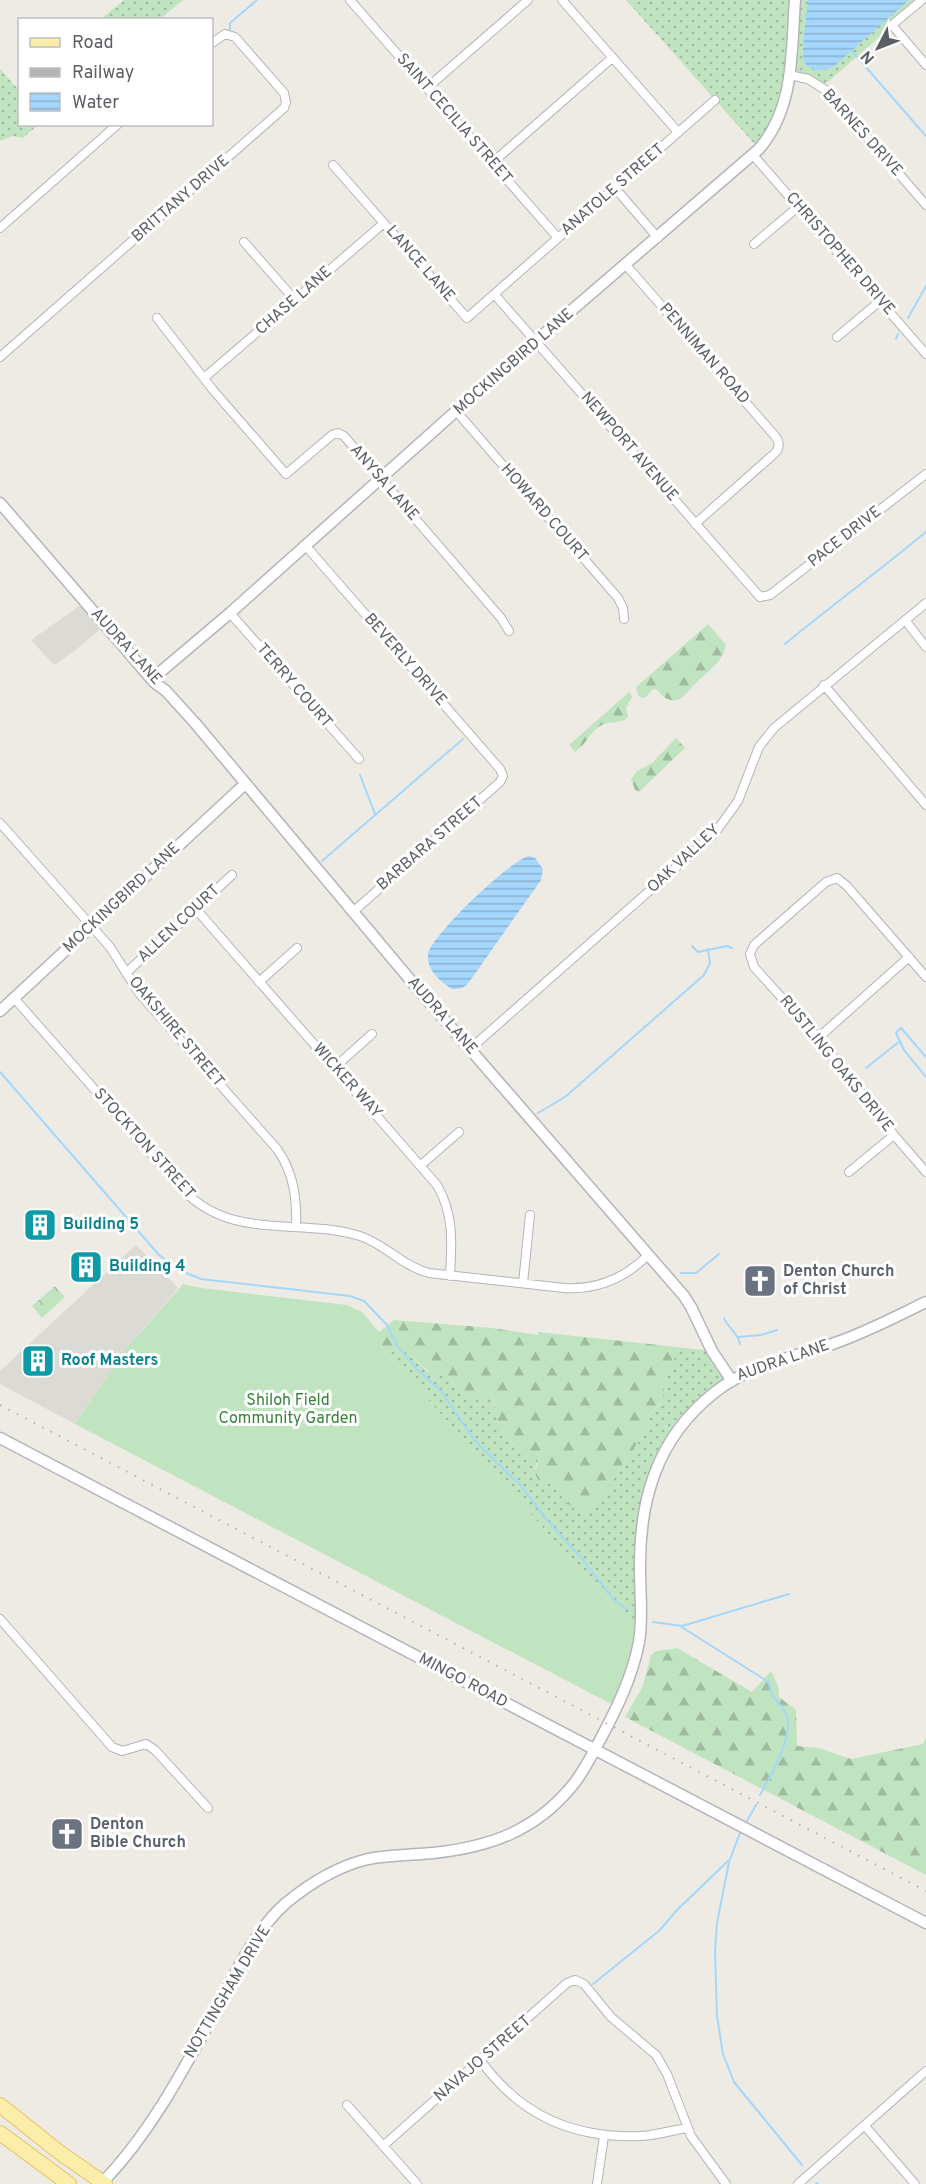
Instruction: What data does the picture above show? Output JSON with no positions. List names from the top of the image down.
{
  "streets": {
    "street": [
      "SAINT CECILIA STREET",
      "BARNES DRIVE",
      "ANATOLE STREET",
      "BRITTANY DRIVE",
      "CHRISTOPHER DRIVE",
      "LANCE LANE",
      "CHASE LANE",
      "PENNIMAN ROAD",
      "MOCKINGBIRD LANE",
      "NEWPORT AVENUE",
      "ANYSA LANE",
      "HOWARD COURT",
      "PACE DRIVE",
      "AUDRA LANE",
      "BEVERLY DRIVE",
      "TERRY COURT",
      "BARBARA STREET",
      "OAK VALLEY",
      "ALLEN COURT",
      "OAKSHIRE STREET",
      "RUSTLING OAKS DRIVE",
      "WICKER WAY",
      "STOCKTON STREET",
      "MINGO ROAD",
      "NOTTINGHAM DRIVE",
      "NAVAJO STREET"
    ]
  },
  "crossings": [
    ["SAINT CECILIA STREET", "ANATOLE STREET"],
    ["BARNES DRIVE", "MOCKINGBIRD LANE"],
    ["ANATOLE STREET", "LANCE LANE"],
    ["CHRISTOPHER DRIVE", "MOCKINGBIRD LANE"],
    ["LANCE LANE", "CHASE LANE"],
    ["LANCE LANE", "NEWPORT AVENUE"],
    ["CHASE LANE", "ANYSA LANE"],
    ["PENNIMAN ROAD", "MOCKINGBIRD LANE"],
    ["PENNIMAN ROAD", "NEWPORT AVENUE"],
    ["MOCKINGBIRD LANE", "NEWPORT AVENUE"],
    ["MOCKINGBIRD LANE", "ANYSA LANE"],
    ["MOCKINGBIRD LANE", "HOWARD COURT"],
    ["MOCKINGBIRD LANE", "AUDRA LANE"],
    ["MOCKINGBIRD LANE", "BEVERLY DRIVE"],
    ["MOCKINGBIRD LANE", "TERRY COURT"],
    ["MOCKINGBIRD LANE", "OAKSHIRE STREET"],
    ["MOCKINGBIRD LANE", "STOCKTON STREET"],
    ["NEWPORT AVENUE", "PACE DRIVE"],
    ["AUDRA LANE", "BARBARA STREET"],
    ["AUDRA LANE", "OAK VALLEY"],
    ["AUDRA LANE", "STOCKTON STREET"],
    ["AUDRA LANE", "NOTTINGHAM DRIVE"],
    ["BEVERLY DRIVE", "BARBARA STREET"],
    ["ALLEN COURT", "OAKSHIRE STREET"],
    ["ALLEN COURT", "WICKER WAY"],
    ["OAKSHIRE STREET", "STOCKTON STREET"],
    ["WICKER WAY", "STOCKTON STREET"],
    ["MINGO ROAD", "NOTTINGHAM DRIVE"]
  ],
  "parks": ["Shiloh Field Community Garden"],
  "places": {
    "building": ["Building 5", "Building 4", "Roof Masters"],
    "church": ["Denton Church of Christ", "Denton Bible Church"]
  },
  "legend": ["Road", "Railway", "Water"],
  "north": "bottom left"
}
